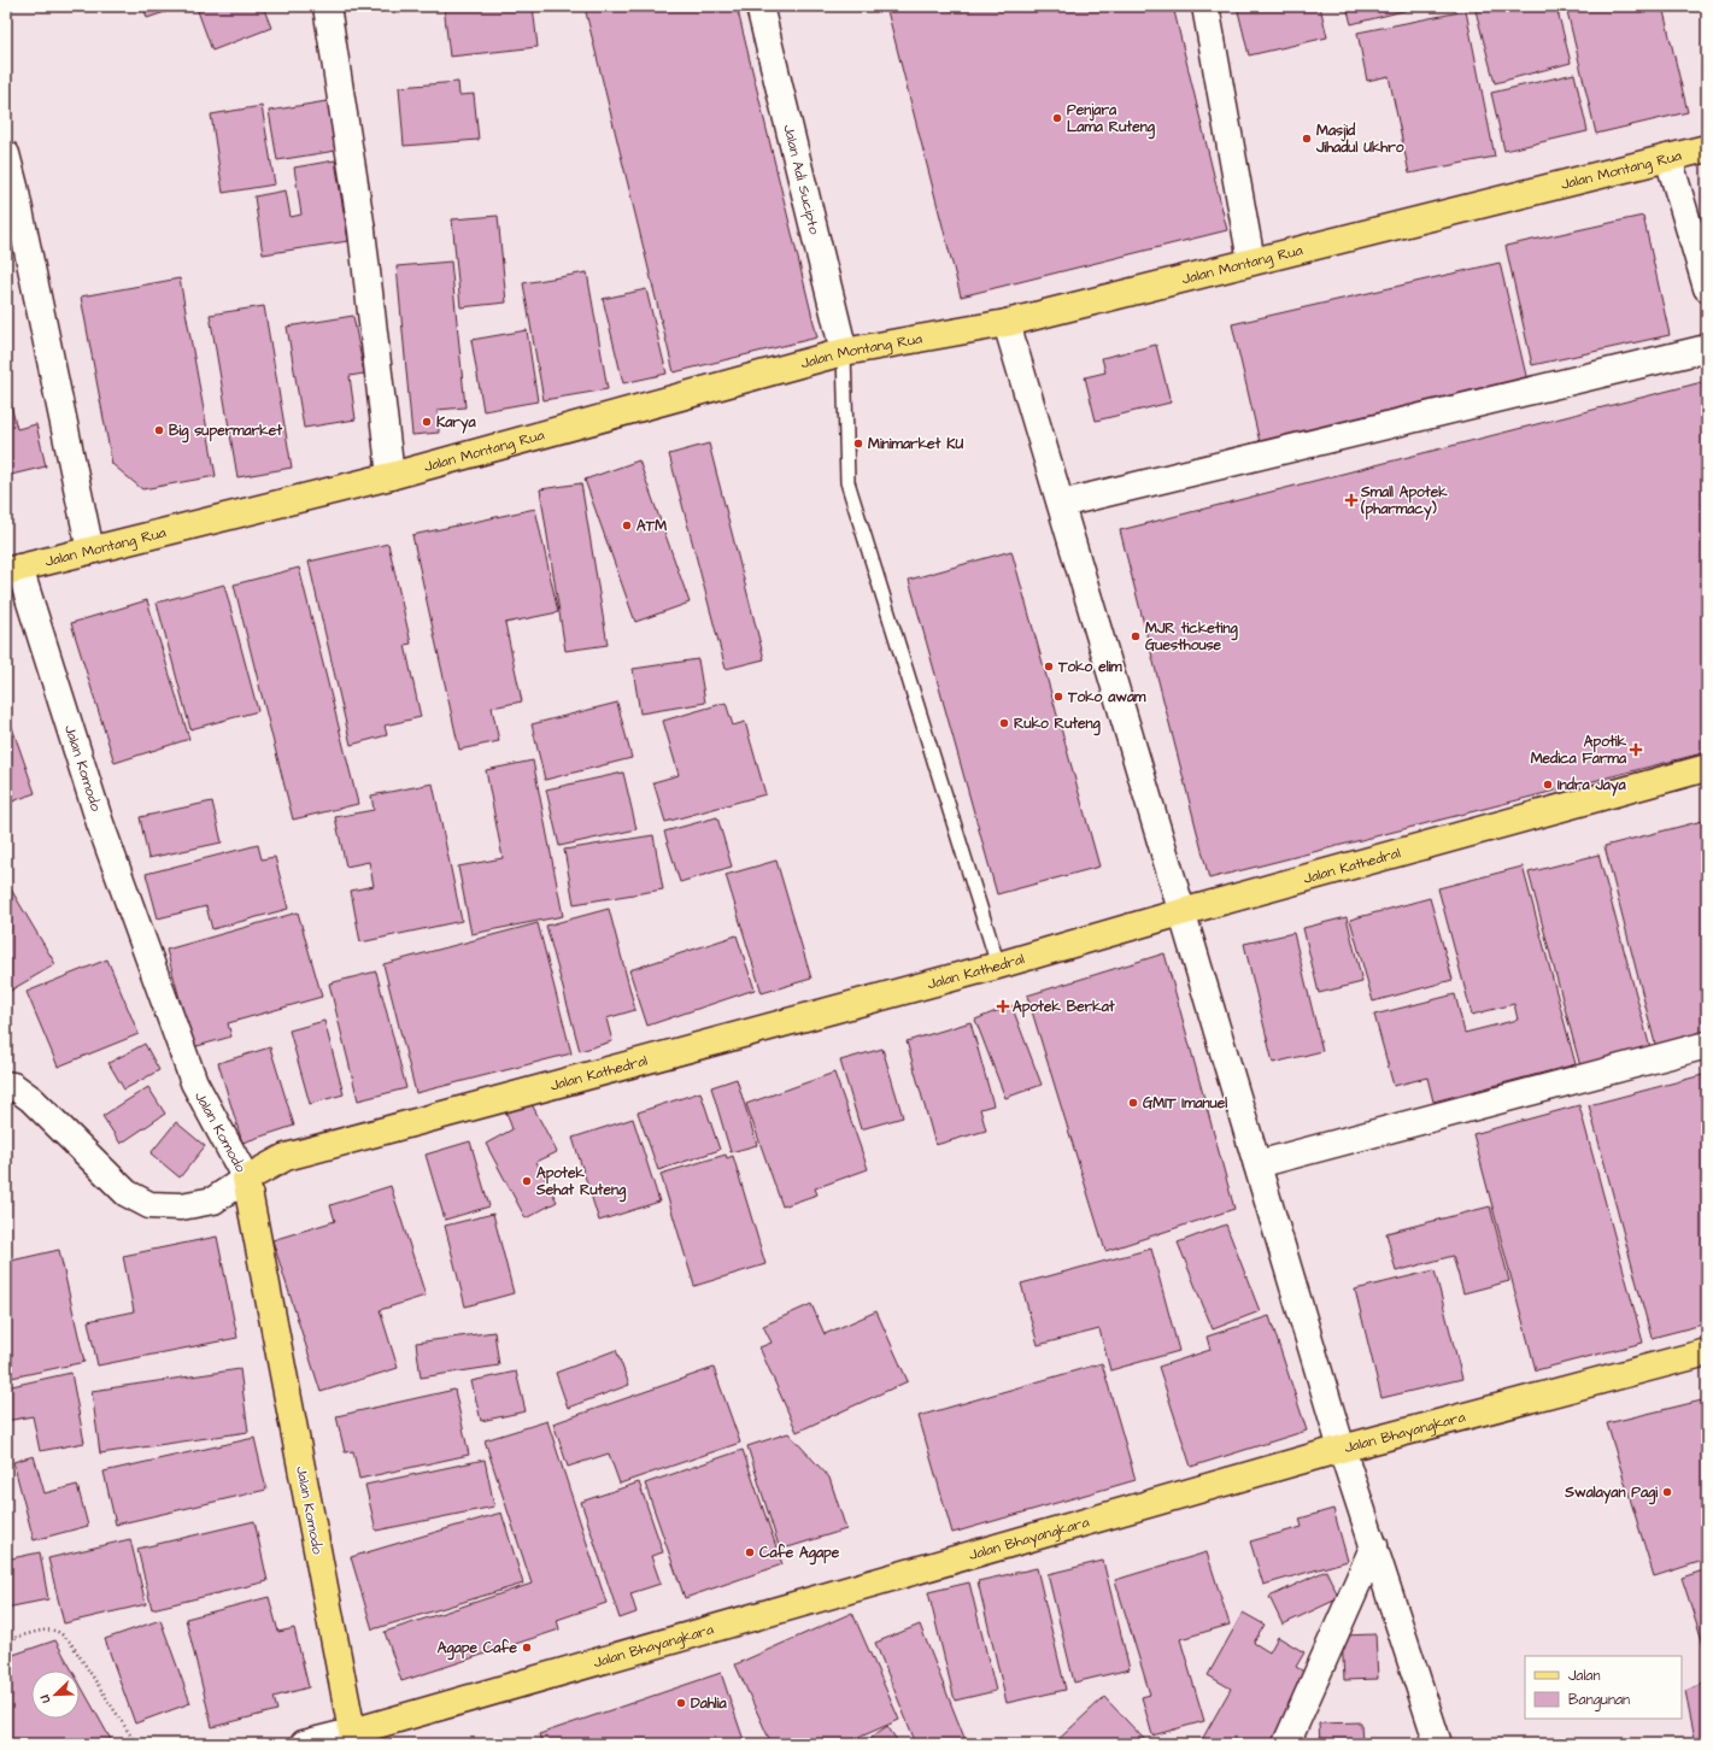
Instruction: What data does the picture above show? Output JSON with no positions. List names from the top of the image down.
{
  "streets": {
    "main road": [
      "Jalan Montang Rua",
      "Jalan Komodo",
      "Jalan Kathedral",
      "Jalan Bhayangkara"
    ],
    "street": ["Jalan Adi Sucipto"]
  },
  "crossings": [
    ["Jalan Montang Rua", "Jalan Adi Sucipto"],
    ["Jalan Montang Rua", "Jalan Komodo"],
    ["Jalan Komodo", "Jalan Kathedral"],
    ["Jalan Komodo", "Jalan Bhayangkara"]
  ],
  "places": {
    "other": [
      "Penjara Lama Ruteng",
      "Masjid Jihadul Ukhro",
      "Karya",
      "Big supermarket",
      "Minimarket KU",
      "ATM",
      "MJR ticketing Guesthouse",
      "Toko elim",
      "Toko awam",
      "Ruko Ruteng",
      "Indra Jaya",
      "GMIT Imanuel",
      "Apotek Sehat Ruteng",
      "Swalayan Pagi",
      "Cafe Agape",
      "Agape Cafe",
      "Dahlia"
    ],
    "health": ["Small Apotek (pharmacy)", "Apotik Medica Farma", "Apotek Berkat"]
  },
  "legend": ["Jalan", "Bangunan"],
  "north": "bottom left"
}
